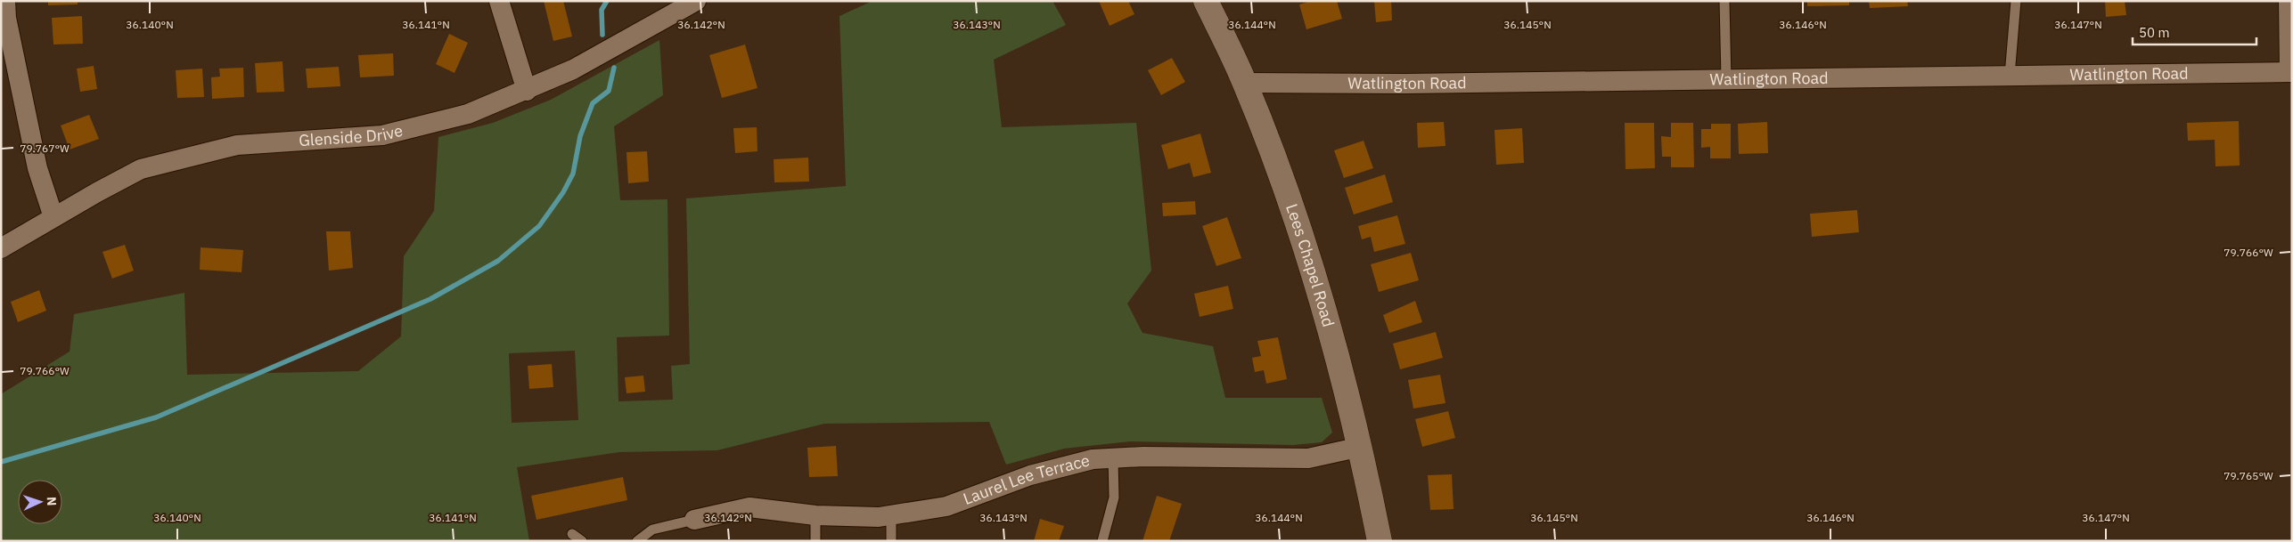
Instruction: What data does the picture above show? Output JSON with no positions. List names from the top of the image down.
{
  "streets": {
    "main road": ["Lees Chapel Road"],
    "street": ["Watlington Road", "Glenside Drive", "Laurel Lee Terrace"]
  },
  "crossings": [
    ["Watlington Road", "Lees Chapel Road"],
    ["Lees Chapel Road", "Laurel Lee Terrace"]
  ],
  "scale_bar": "50 m",
  "north": "right",
  "coordinates": [
    "36.140°N",
    "36.141°N",
    "36.142°N",
    "36.143°N",
    "36.144°N",
    "36.145°N",
    "36.146°N",
    "36.147°N",
    "79.767°W",
    "79.766°W",
    "79.765°W"
  ]
}
